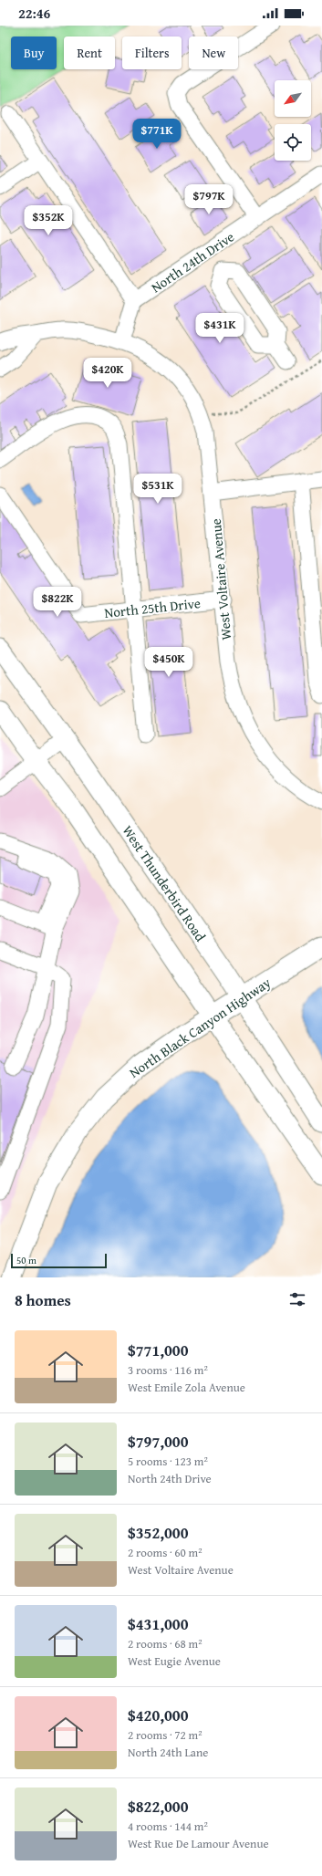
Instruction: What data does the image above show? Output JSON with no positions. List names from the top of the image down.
{
  "streets": {
    "main road": ["West Thunderbird Road", "North Black Canyon Highway"],
    "street": ["North 24th Drive", "West Voltaire Avenue", "North 25th Drive"]
  },
  "crossings": [
    ["West Voltaire Avenue", "North 25th Drive"],
    ["West Thunderbird Road", "North Black Canyon Highway"]
  ],
  "scale_bar": "50 m",
  "north": "bottom left",
  "page": {
    "status": "22:46",
    "chip": [
      "Buy",
      "Rent",
      "Filters",
      "New"
    ],
    "price": [
      "$771K",
      "$797K",
      "$352K",
      "$431K",
      "$420K",
      "$531K",
      "$822K",
      "$450K"
    ],
    "scale": "50 m",
    "heading": "8 homes",
    "list": [
      {
        "name": "$771,000",
        "note": "3 rooms · 116 m² · West Emile Zola Avenue"
      },
      {
        "name": "$797,000",
        "note": "5 rooms · 123 m² · North 24th Drive"
      },
      {
        "name": "$352,000",
        "note": "2 rooms · 60 m² · West Voltaire Avenue"
      },
      {
        "name": "$431,000",
        "note": "2 rooms · 68 m² · West Eugie Avenue"
      },
      {
        "name": "$420,000",
        "note": "2 rooms · 72 m² · North 24th Lane"
      },
      {
        "name": "$822,000",
        "note": "4 rooms · 144 m² · West Rue De Lamour Avenue"
      }
    ]
  }
}
